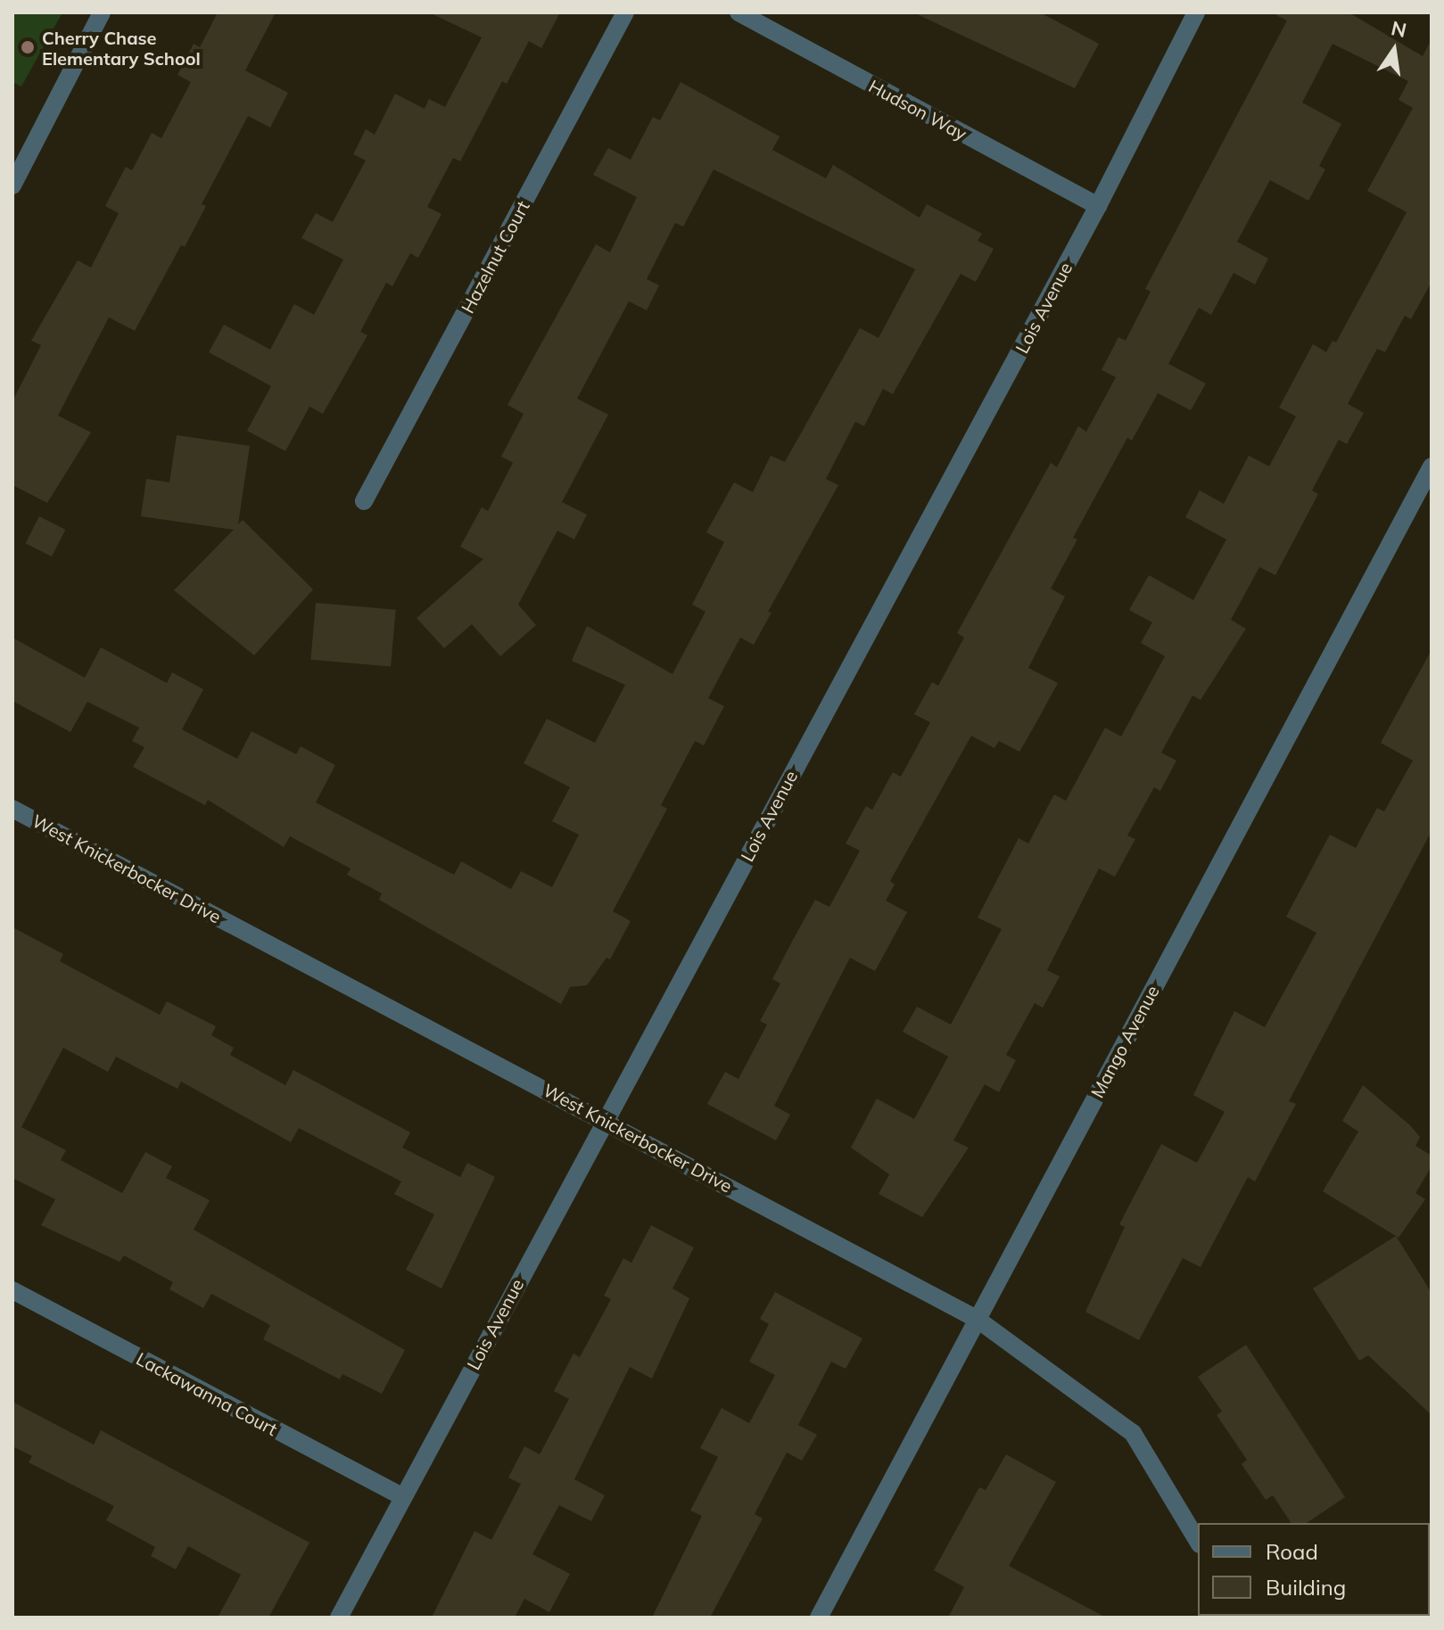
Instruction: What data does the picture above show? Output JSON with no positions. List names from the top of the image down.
{
  "streets": {
    "street": [
      "Hudson Way",
      "Hazelnut Court",
      "Lois Avenue",
      "West Knickerbocker Drive",
      "Mango Avenue",
      "Lackawanna Court"
    ]
  },
  "crossings": [
    ["Hudson Way", "Lois Avenue"],
    ["Lois Avenue", "West Knickerbocker Drive"],
    ["Lois Avenue", "Lackawanna Court"],
    ["West Knickerbocker Drive", "Mango Avenue"]
  ],
  "places": ["Cherry Chase Elementary School"],
  "legend": ["Road", "Building"],
  "north": "top"
}
